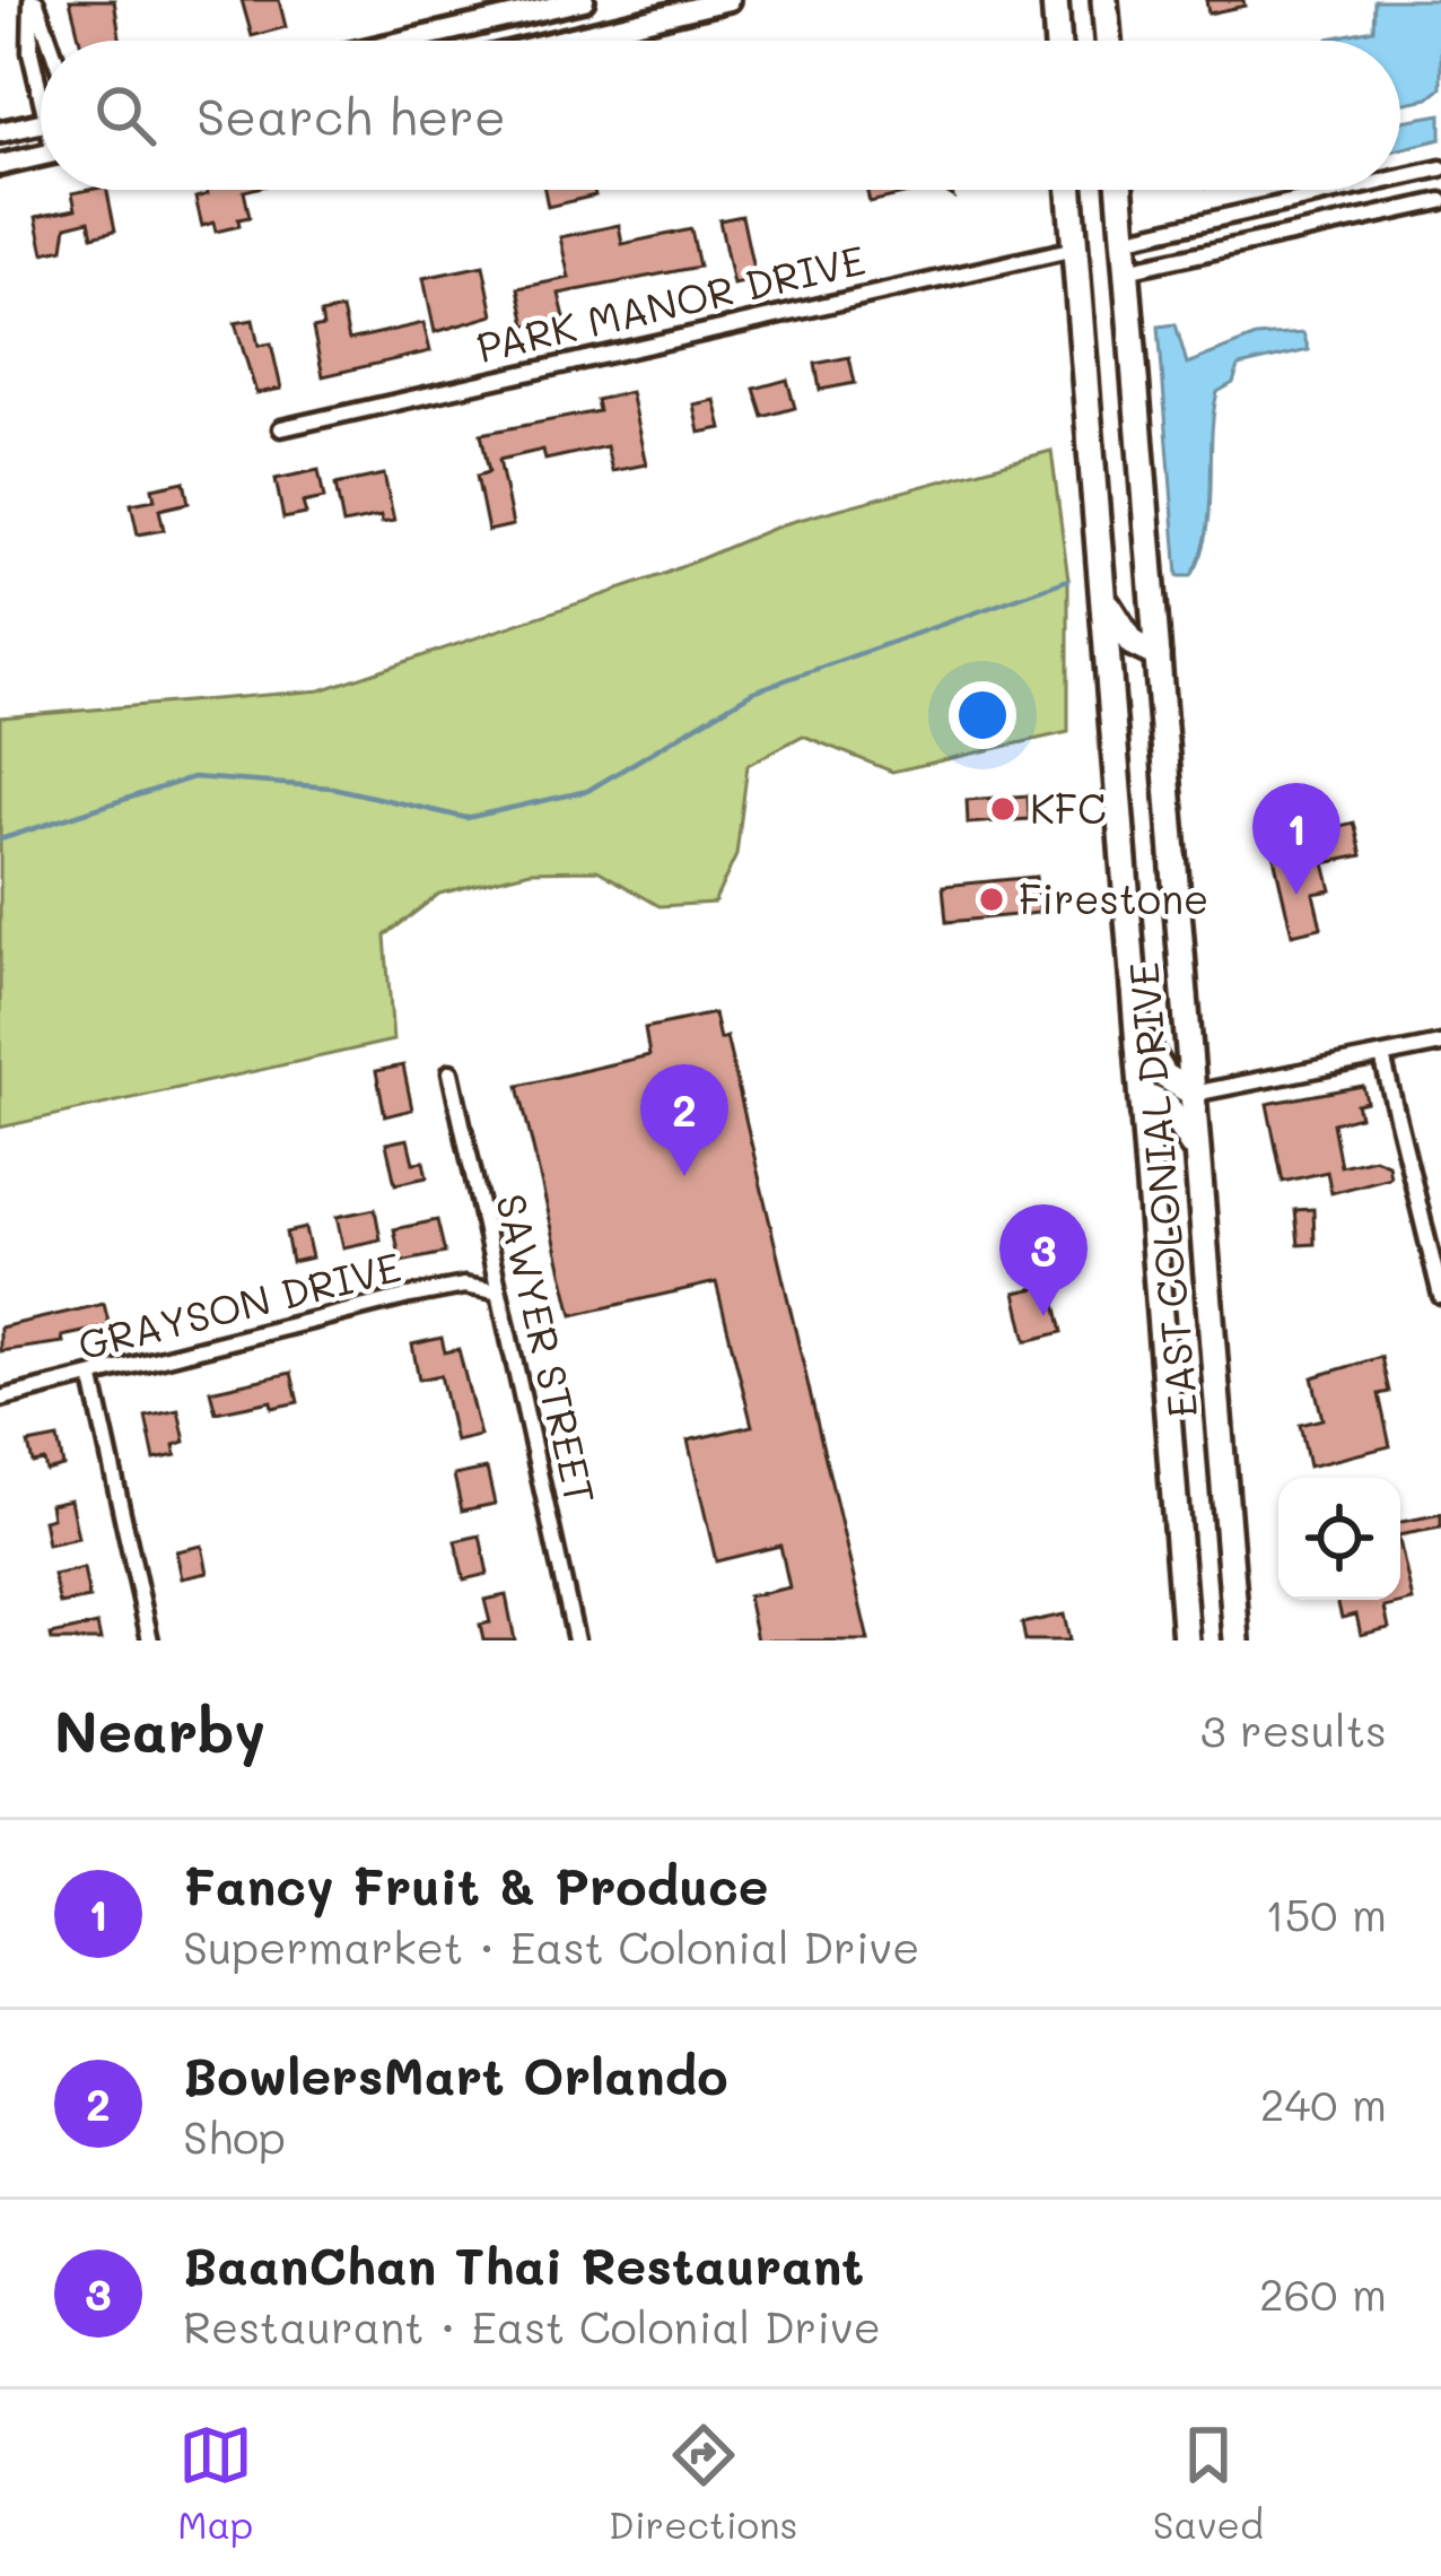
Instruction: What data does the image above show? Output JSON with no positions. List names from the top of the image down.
{
  "streets": {
    "highway": ["EAST COLONIAL DRIVE"],
    "street": ["PARK MANOR DRIVE", "GRAYSON DRIVE", "SAWYER STREET"]
  },
  "crossings": [
    ["PARK MANOR DRIVE", "EAST COLONIAL DRIVE"],
    ["GRAYSON DRIVE", "SAWYER STREET"]
  ],
  "places": ["KFC", "Firestone"],
  "page": {
    "search": "Search here",
    "pins": ["1", "2", "3"],
    "heading": ["Nearby", "3 results"],
    "list": [
      {
        "mark": "1",
        "name": "Fancy Fruit & Produce",
        "note": "Supermarket · East Colonial Drive",
        "value": "150 m"
      },
      {
        "mark": "2",
        "name": "BowlersMart Orlando",
        "note": "Shop",
        "value": "240 m"
      },
      {
        "mark": "3",
        "name": "BaanChan Thai Restaurant",
        "note": "Restaurant · East Colonial Drive",
        "value": "260 m"
      }
    ],
    "nav": ["Map", "Directions", "Saved"]
  }
}
